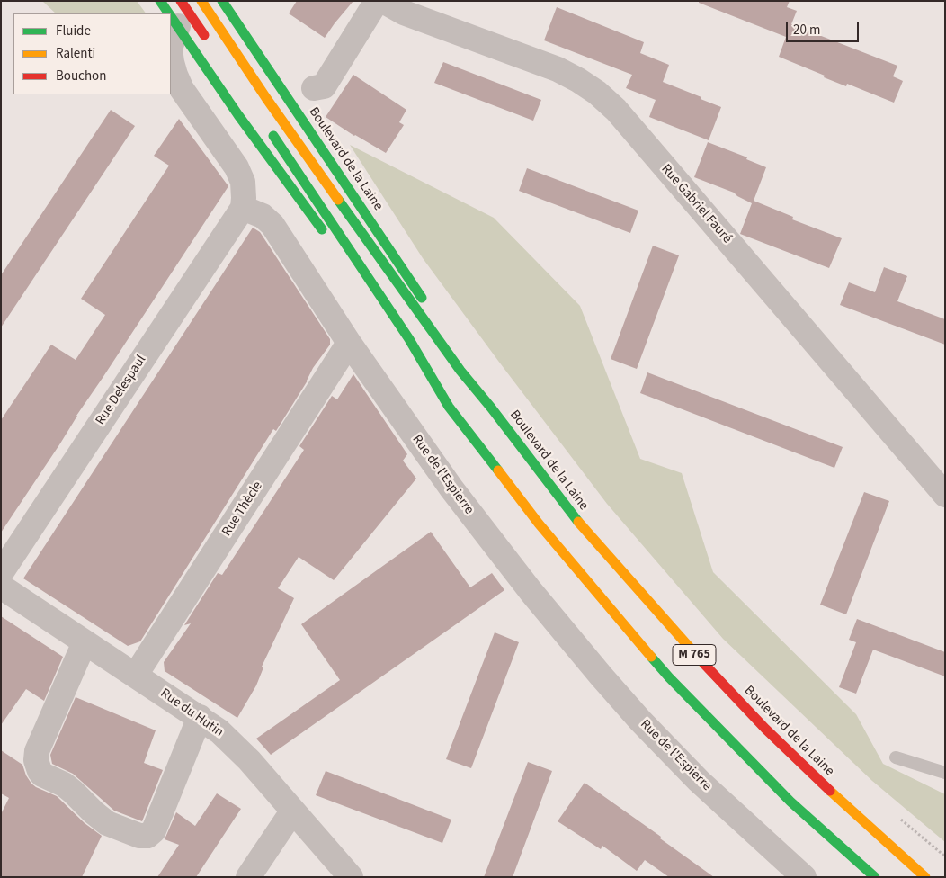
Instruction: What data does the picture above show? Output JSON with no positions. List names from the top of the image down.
{
  "streets": {
    "main road": ["Boulevard de la Laine", "M 765"],
    "street": [
      "Rue Gabriel Fauré",
      "Rue Delespaul",
      "Rue de l'Espierre",
      "Rue Thècle",
      "Rue du Hutin"
    ]
  },
  "crossings": [
    ["Rue Delespaul", "Rue de l'Espierre"],
    ["Rue de l'Espierre", "Rue Thècle"],
    ["Rue Thècle", "Rue du Hutin"]
  ],
  "legend": ["Fluide", "Ralenti", "Bouchon"],
  "scale_bar": "20 m"
}
